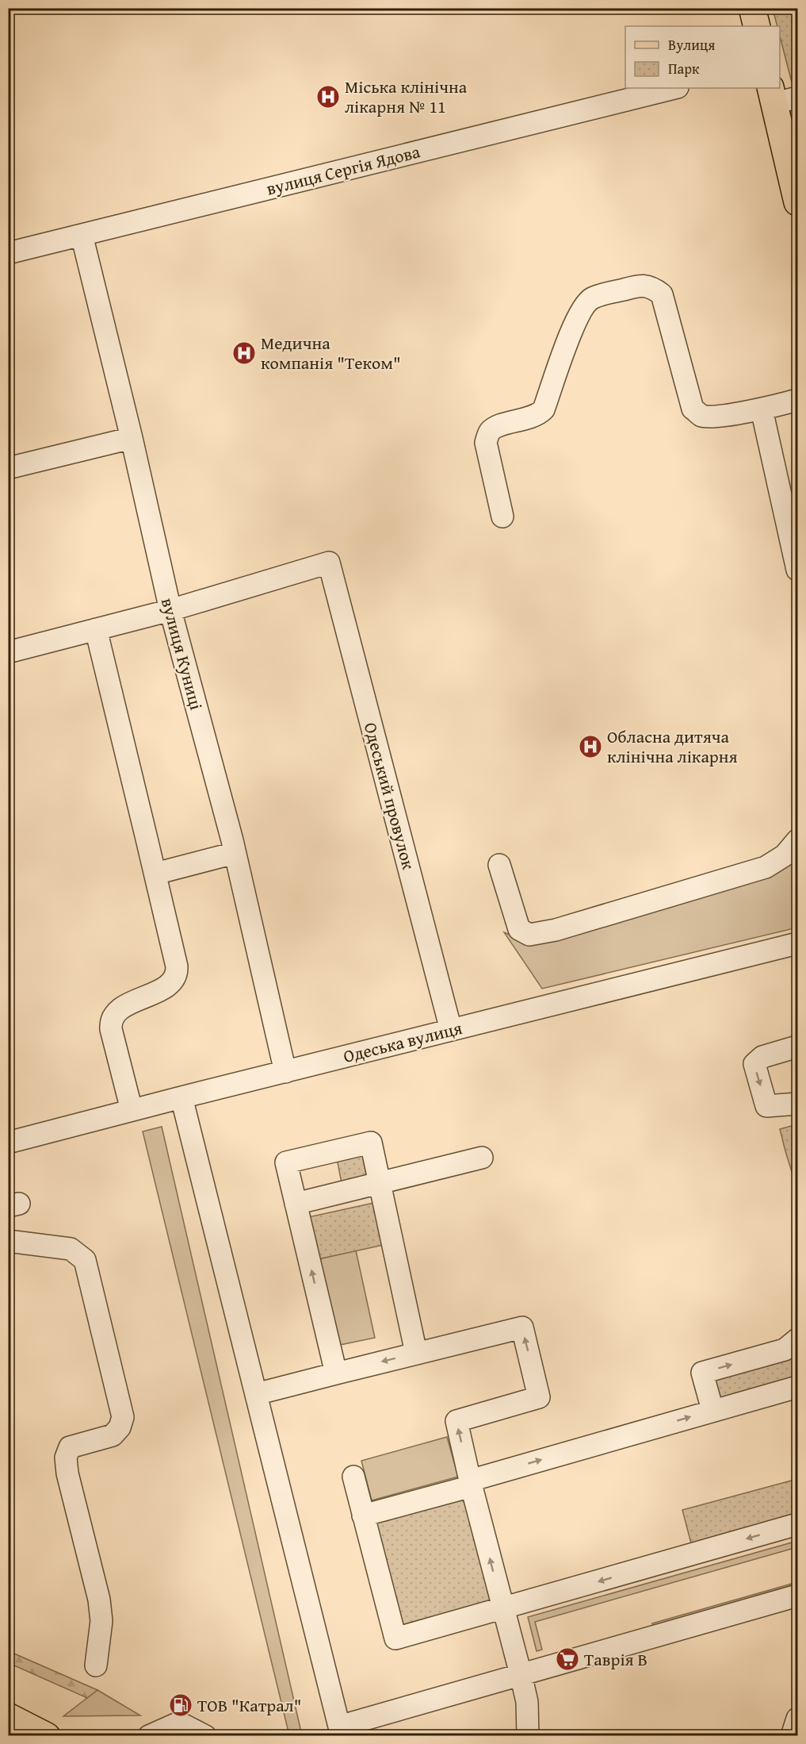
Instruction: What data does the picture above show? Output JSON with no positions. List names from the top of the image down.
{
  "streets": {
    "street": [
      "вулиця Сергія Ядова",
      "вулиця Куниці",
      "Одеський провулок",
      "Одеська вулиця"
    ]
  },
  "crossings": [
    ["вулиця Сергія Ядова", "вулиця Куниці"],
    ["вулиця Куниці", "Одеський провулок"],
    ["вулиця Куниці", "Одеська вулиця"],
    ["Одеський провулок", "Одеська вулиця"]
  ],
  "places": {
    "hospital": ["Міська клінічна лікарня № 11", "Медична компанія \"Теком\"", "Обласна дитяча клінічна лікарня"],
    "supermarket": ["Таврія В"],
    "fuel station": ["ТОВ \"Катрал\""]
  },
  "legend": ["Вулиця", "Парк"]
}
